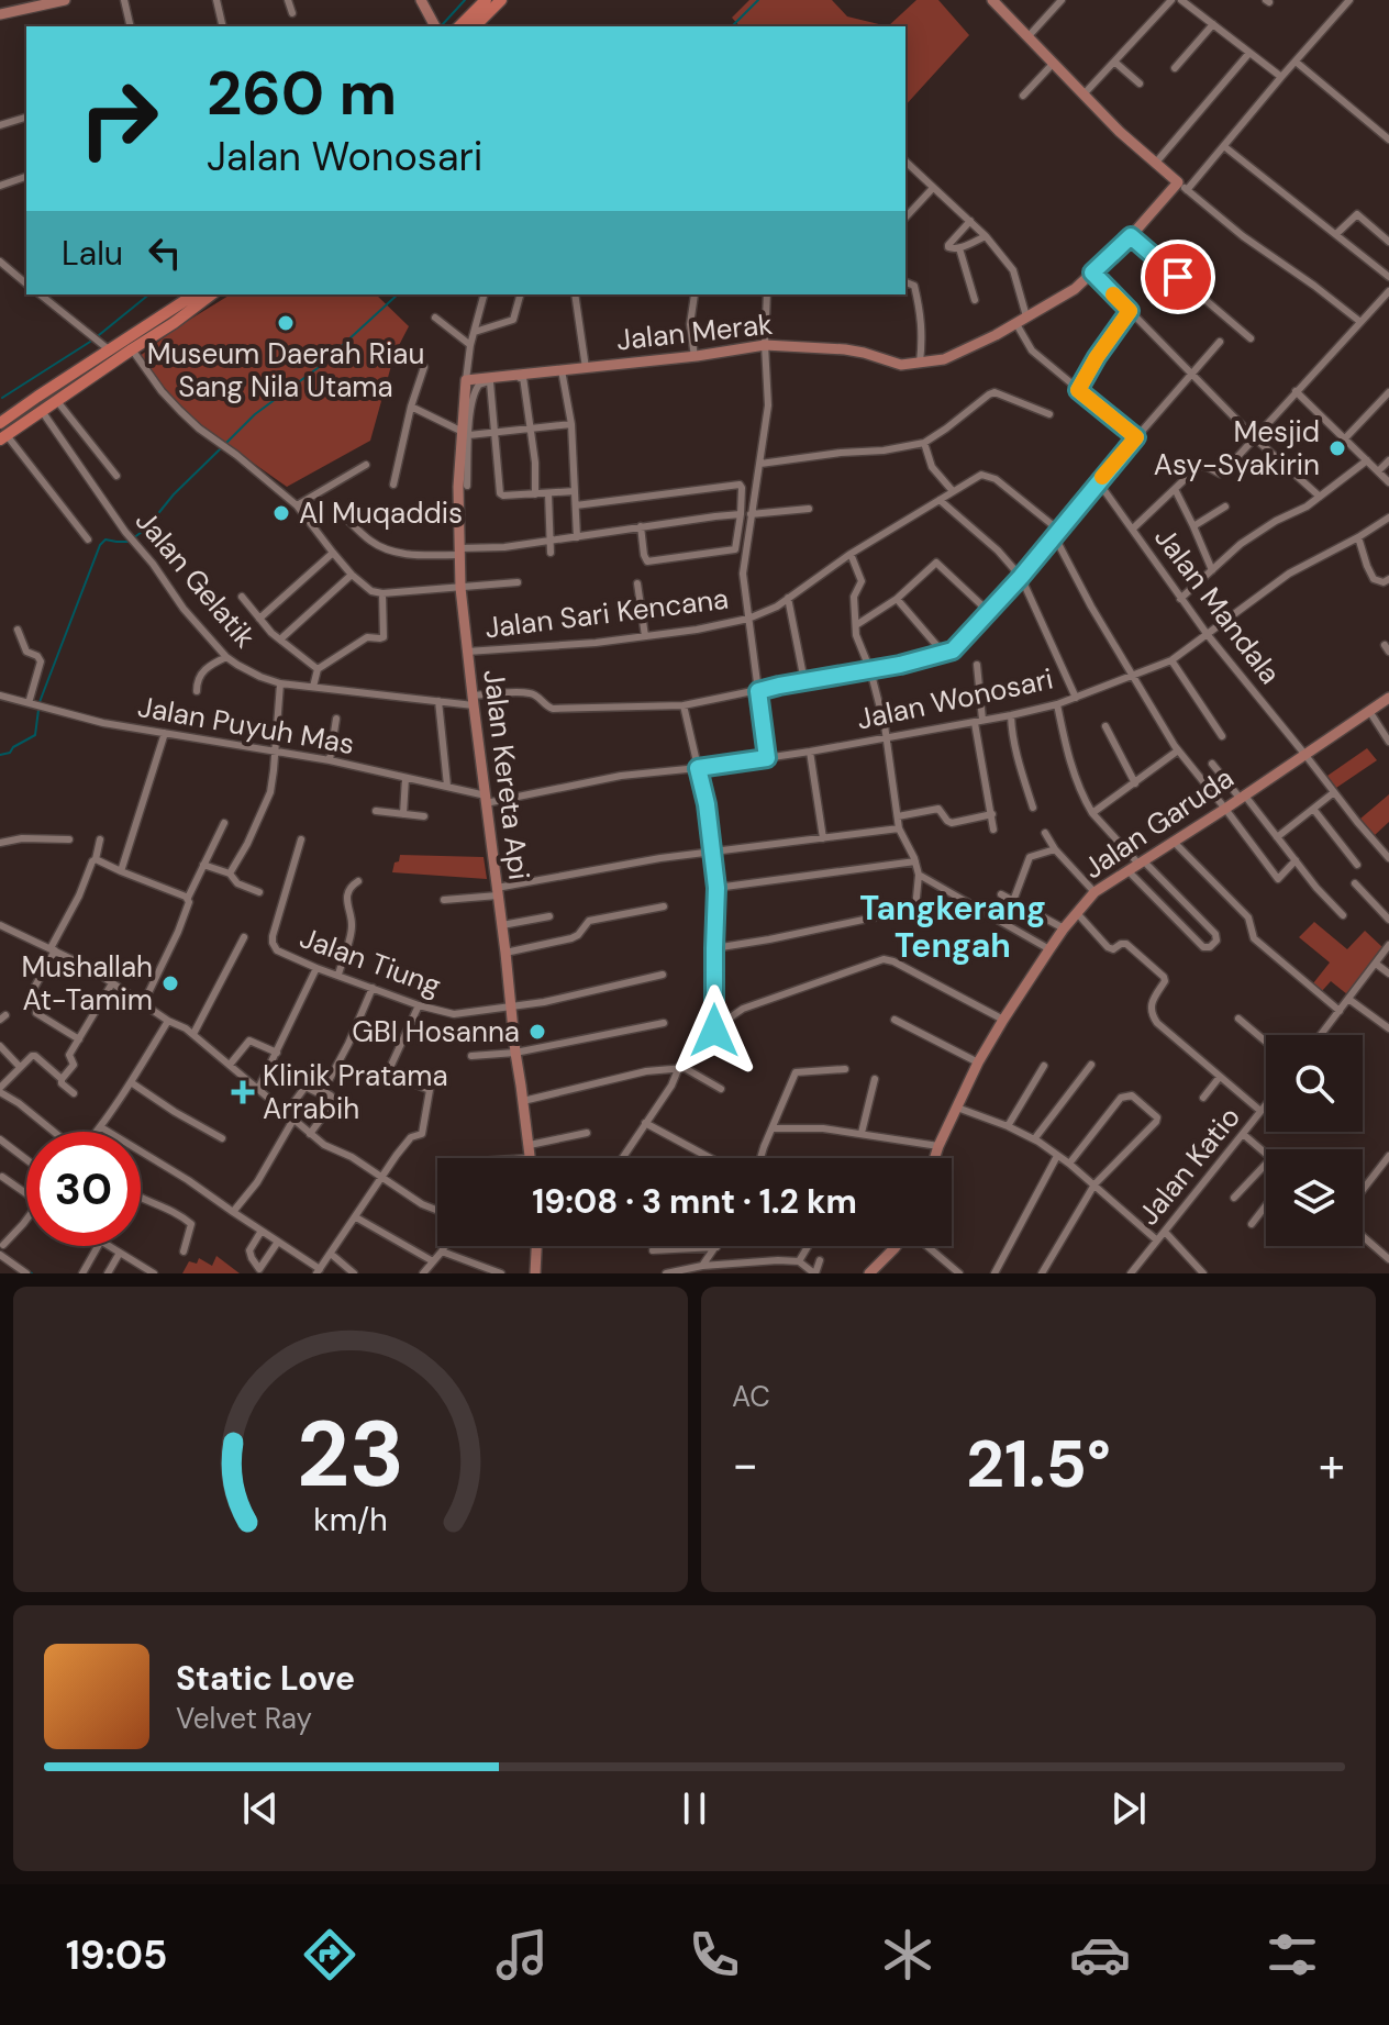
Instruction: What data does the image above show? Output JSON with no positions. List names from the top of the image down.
{
  "streets": {
    "street": [
      "Jalan Merak",
      "Jalan Gelatik",
      "Jalan Mandala",
      "Jalan Sari Kencana",
      "Jalan Wonosari",
      "Jalan Puyuh Mas",
      "Jalan Kereta Api",
      "Jalan Garuda",
      "Jalan Tiung",
      "Jalan Katio"
    ]
  },
  "crossings": [
    ["Jalan Merak", "Jalan Kereta Api"],
    ["Jalan Gelatik", "Jalan Kereta Api"],
    ["Jalan Mandala", "Jalan Wonosari"],
    ["Jalan Mandala", "Jalan Garuda"],
    ["Jalan Sari Kencana", "Jalan Kereta Api"],
    ["Jalan Wonosari", "Jalan Puyuh Mas"],
    ["Jalan Wonosari", "Jalan Kereta Api"],
    ["Jalan Puyuh Mas", "Jalan Kereta Api"],
    ["Jalan Kereta Api", "Jalan Tiung"]
  ],
  "districts": ["Tangkerang Tengah"],
  "places": {
    "other": [
      "Museum Daerah Riau Sang Nila Utama",
      "Mesjid Asy-Syakirin",
      "Al Muqaddis",
      "Mushallah At-Tamim",
      "GBI Hosanna"
    ],
    "health": ["Klinik Pratama Arrabih"]
  },
  "page": {
    "turn": ["260 m", "Jalan Wonosari"],
    "then": "Lalu",
    "limit": "30",
    "trip": "19:08 · 3 mnt · 1.2 km",
    "tile": "AC",
    "heat": ["−", "21.5°", "+"],
    "song": ["Static Love", "Velvet Ray"],
    "tabs": "19:05",
    "gauge": ["23", "km/h"]
  }
}
